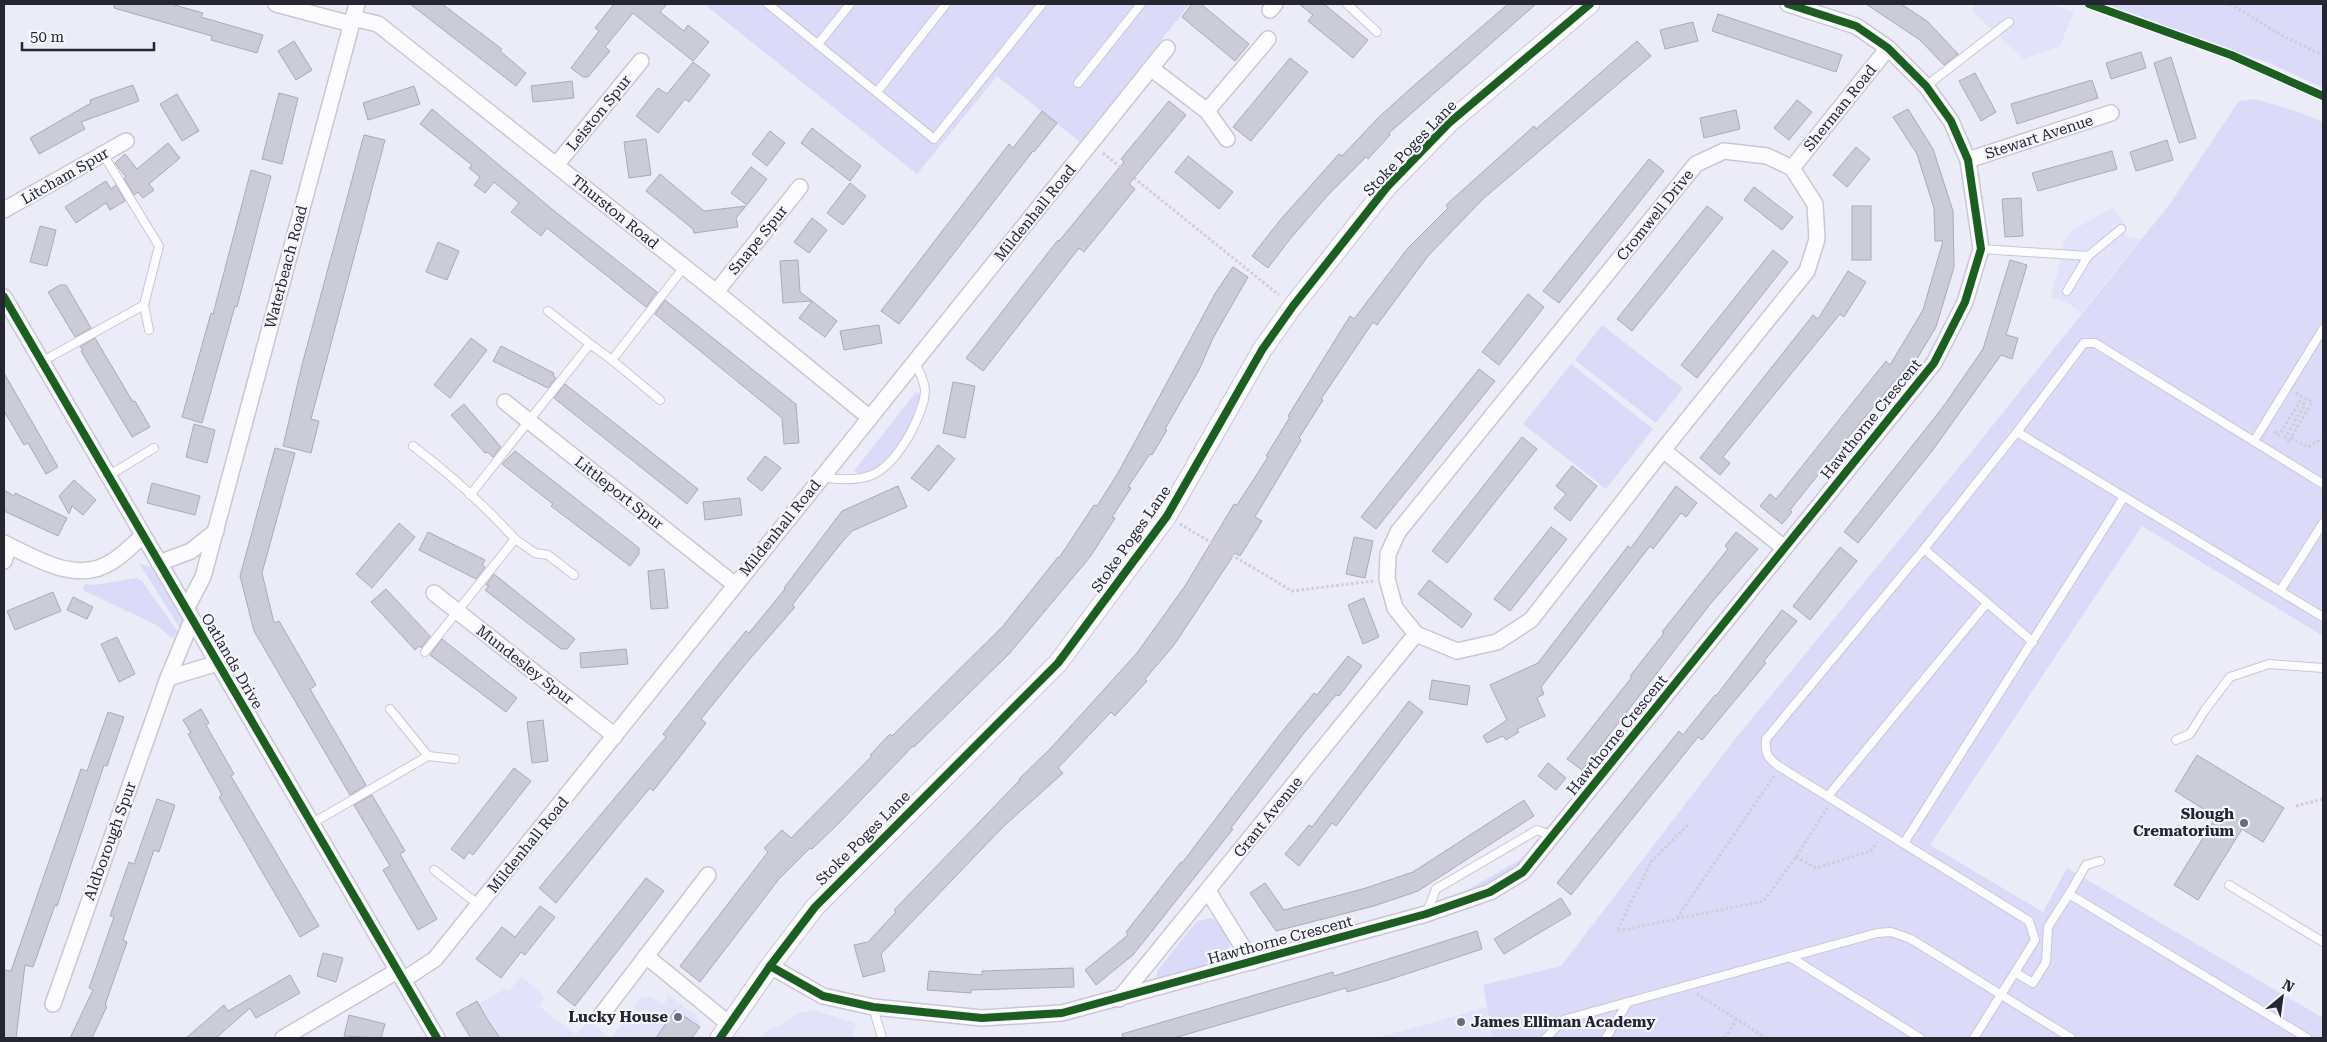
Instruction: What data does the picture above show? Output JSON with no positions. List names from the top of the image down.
{
  "streets": {
    "street": [
      "Sherman Road",
      "Leiston Spur",
      "Stewart Avenue",
      "Stoke Poges Lane",
      "Litcham Spur",
      "Thurston Road",
      "Mildenhall Road",
      "Cromwell Drive",
      "Snape Spur",
      "Waterbeach Road",
      "Hawthorne Crescent",
      "Littleport Spur",
      "Oatlands Drive",
      "Mundesley Spur",
      "Grant Avenue",
      "Aldborough Spur"
    ]
  },
  "crossings": [
    ["Sherman Road", "Cromwell Drive"],
    ["Sherman Road", "Hawthorne Crescent"],
    ["Leiston Spur", "Thurston Road"],
    ["Stewart Avenue", "Hawthorne Crescent"],
    ["Stoke Poges Lane", "Hawthorne Crescent"],
    ["Thurston Road", "Mildenhall Road"],
    ["Thurston Road", "Snape Spur"],
    ["Thurston Road", "Waterbeach Road"],
    ["Mildenhall Road", "Littleport Spur"],
    ["Mildenhall Road", "Oatlands Drive"],
    ["Mildenhall Road", "Mundesley Spur"],
    ["Cromwell Drive", "Grant Avenue"],
    ["Waterbeach Road", "Oatlands Drive"],
    ["Waterbeach Road", "Aldborough Spur"],
    ["Hawthorne Crescent", "Grant Avenue"],
    ["Oatlands Drive", "Aldborough Spur"]
  ],
  "places": ["Slough Crematorium", "Lucky House", "James Elliman Academy"],
  "scale_bar": "50 m",
  "north": "top right"
}
